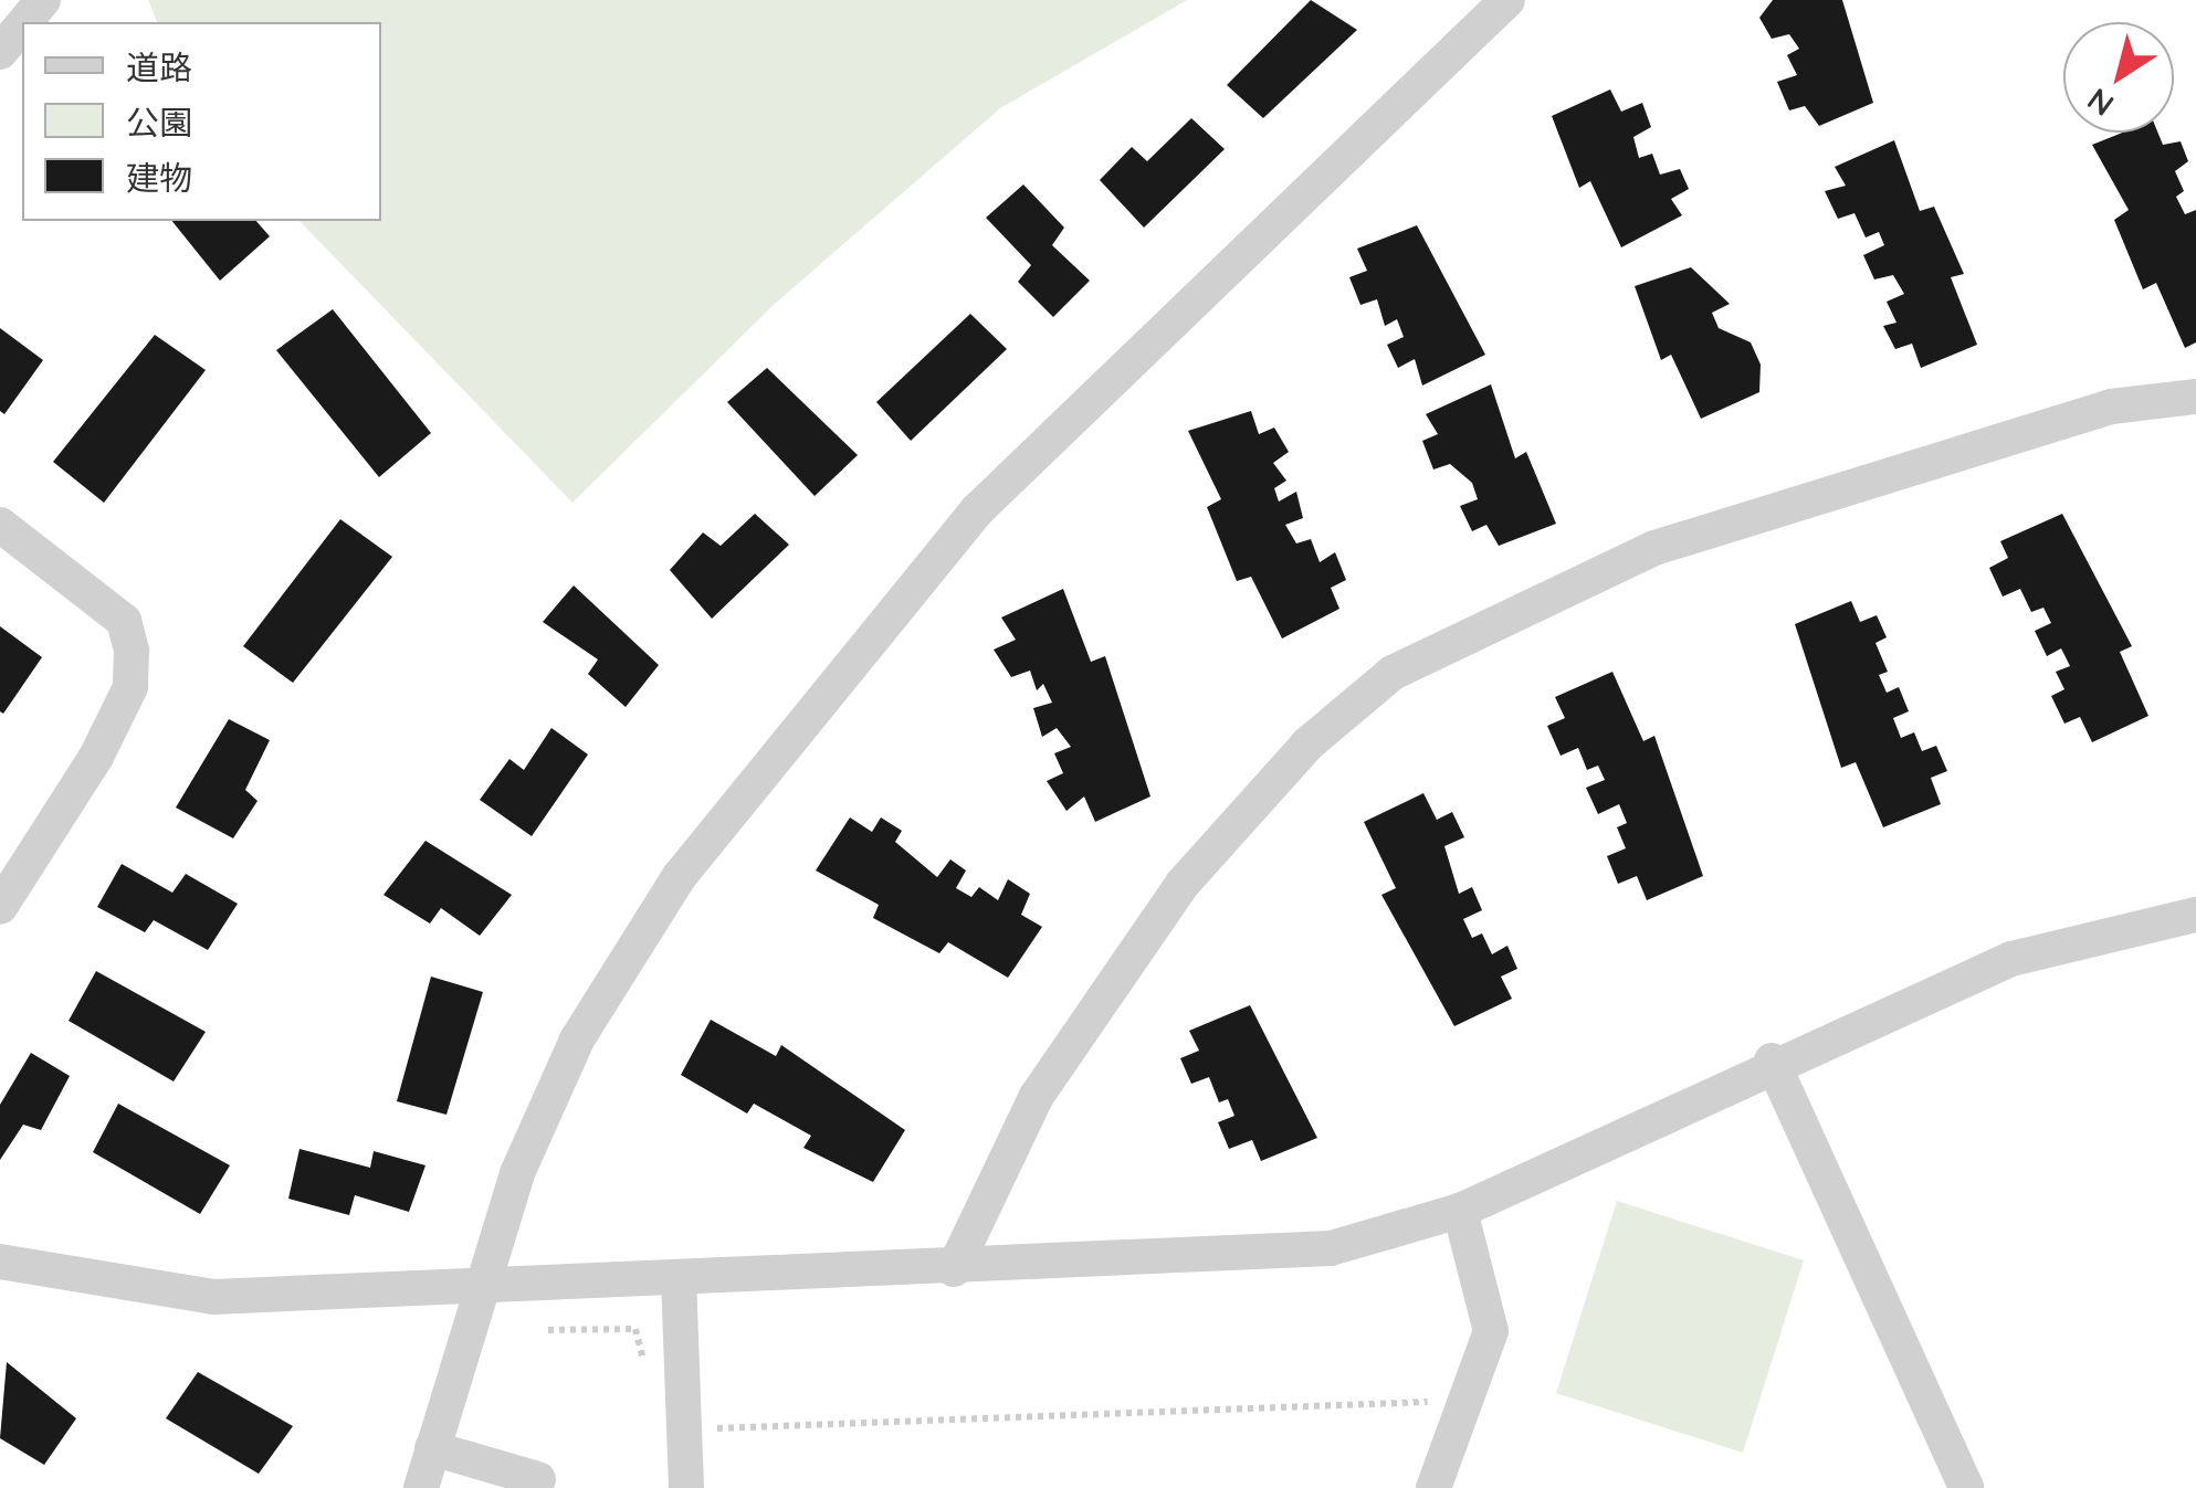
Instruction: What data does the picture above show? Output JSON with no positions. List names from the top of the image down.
{
  "legend": ["道路", "公園", "建物"],
  "north": "bottom left"
}
